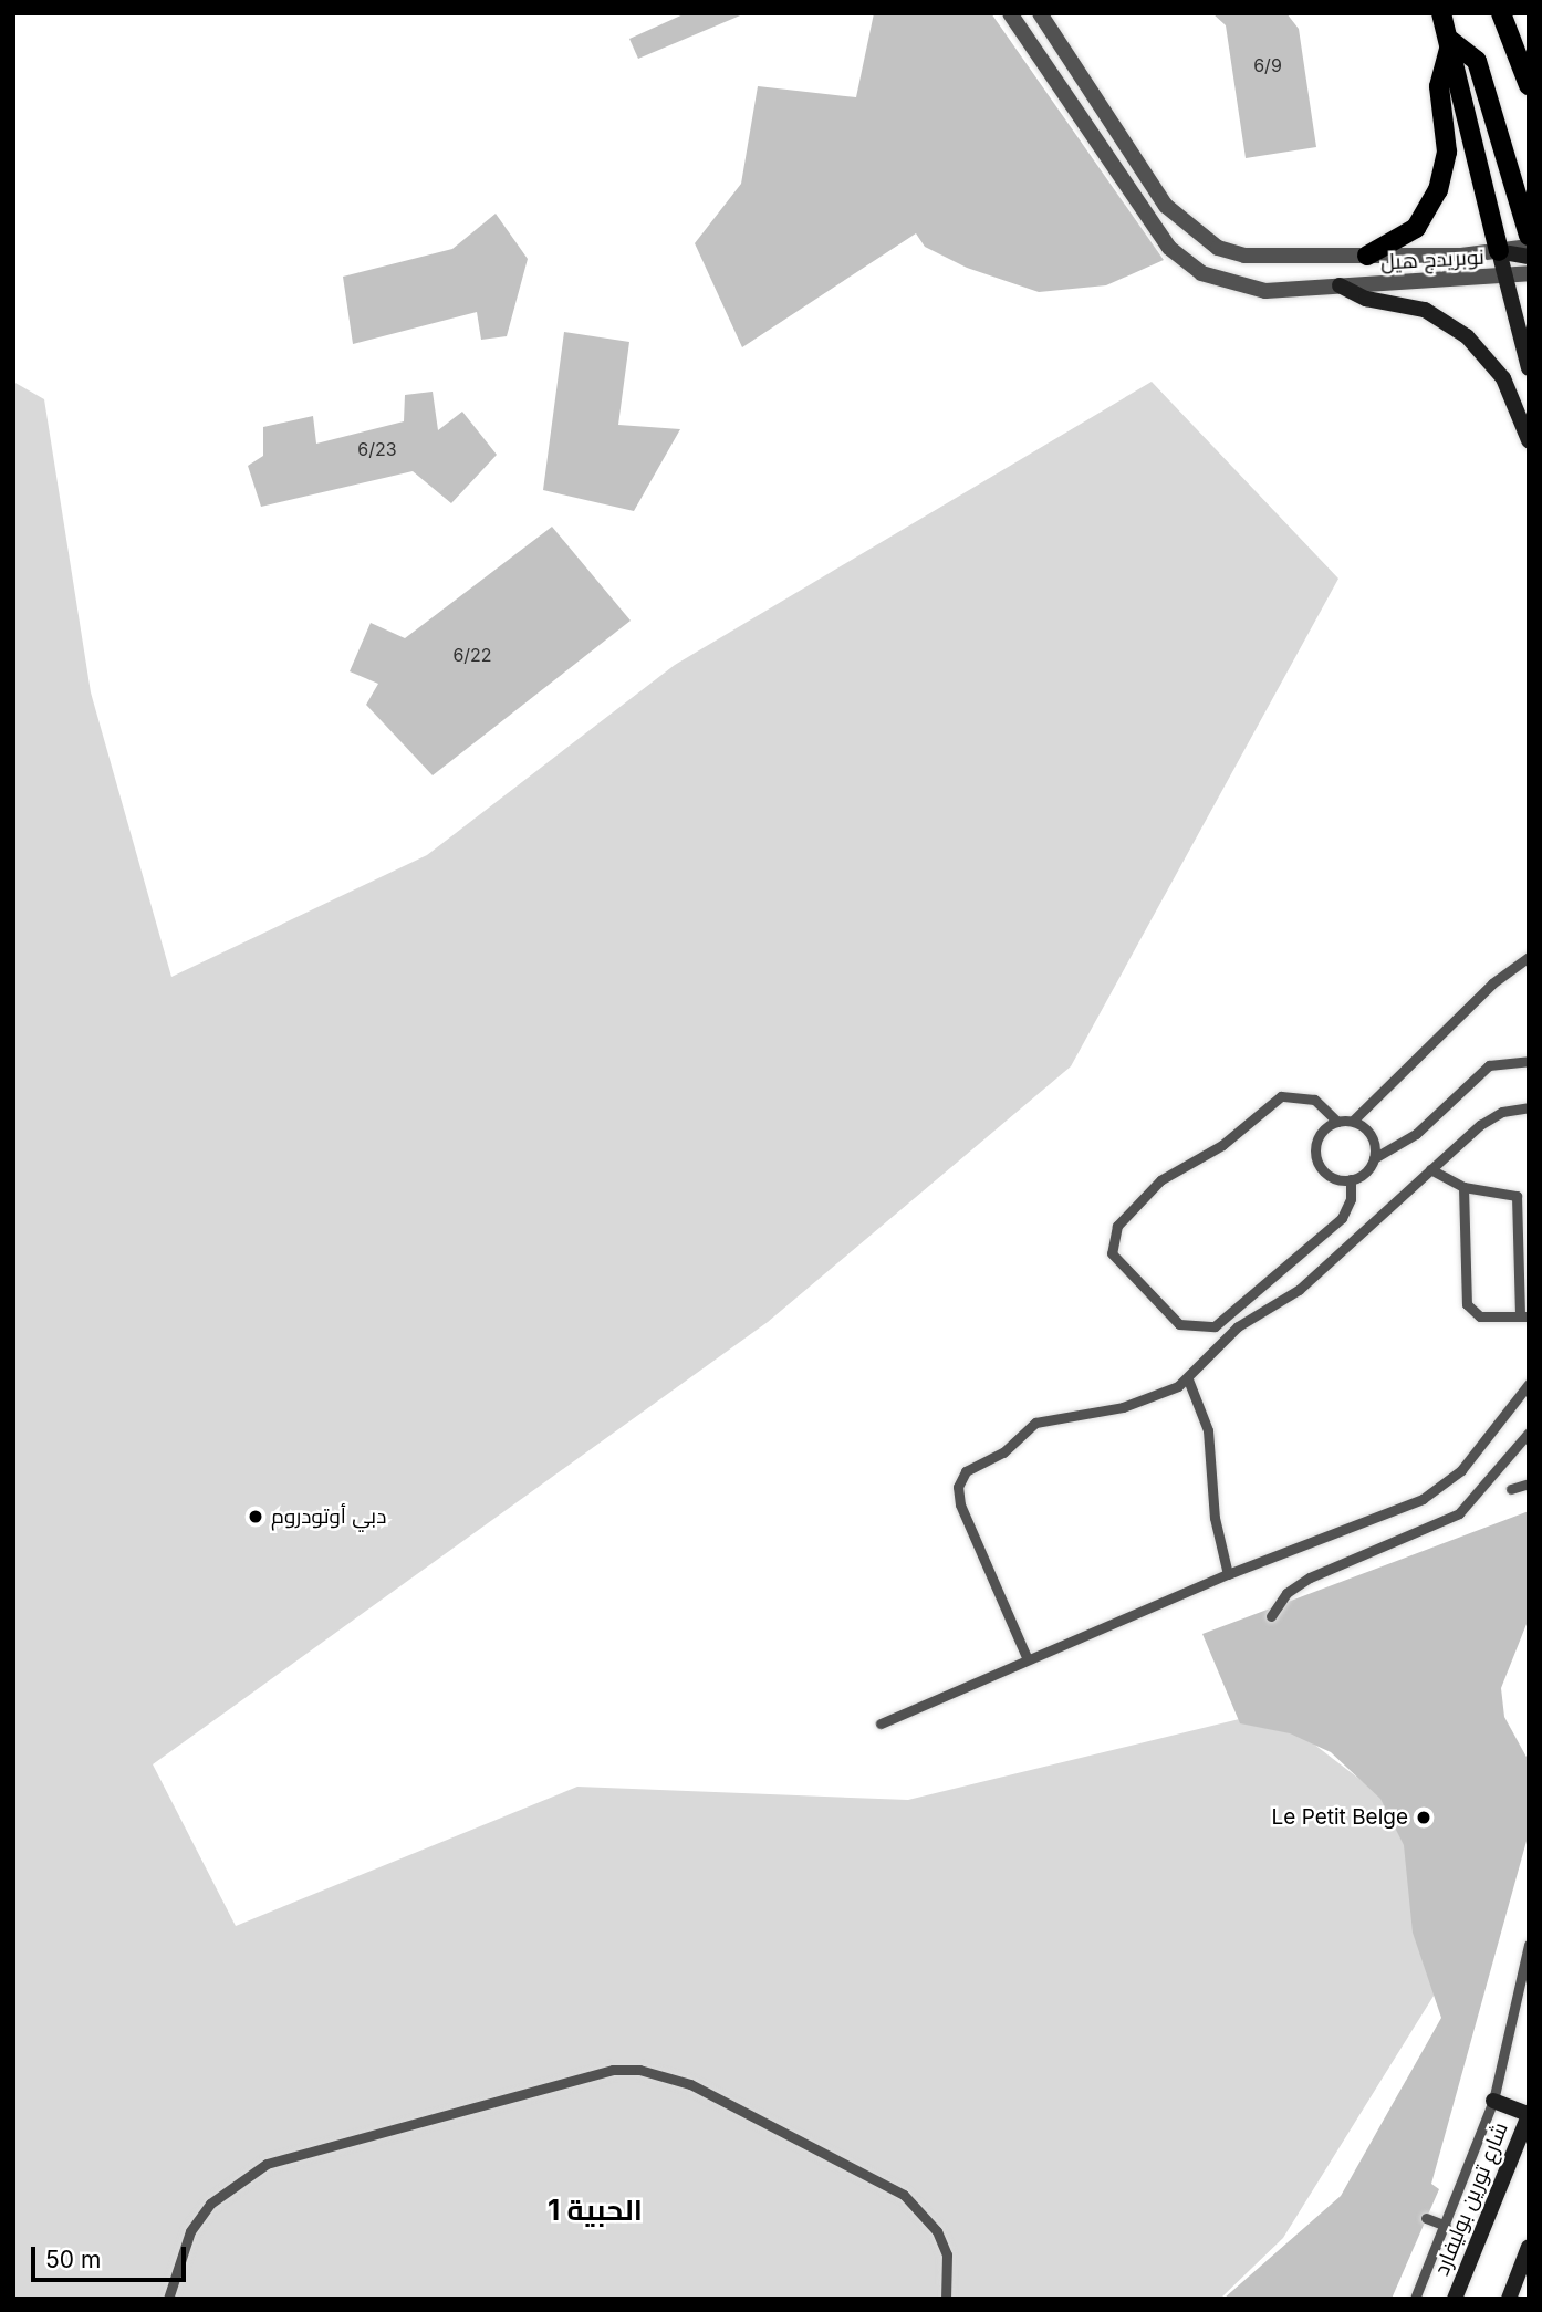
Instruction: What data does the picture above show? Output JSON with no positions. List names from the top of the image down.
{
  "streets": {
    "main road": ["شارع تورين بوليفارد"],
    "street": ["نوبريدج هيل"]
  },
  "districts": ["الحبية 1"],
  "places": ["دبي أوتودروم", "Le Petit Belge"],
  "house_numbers": ["6/9", "6/23", "6/22"],
  "scale_bar": "50 m"
}
